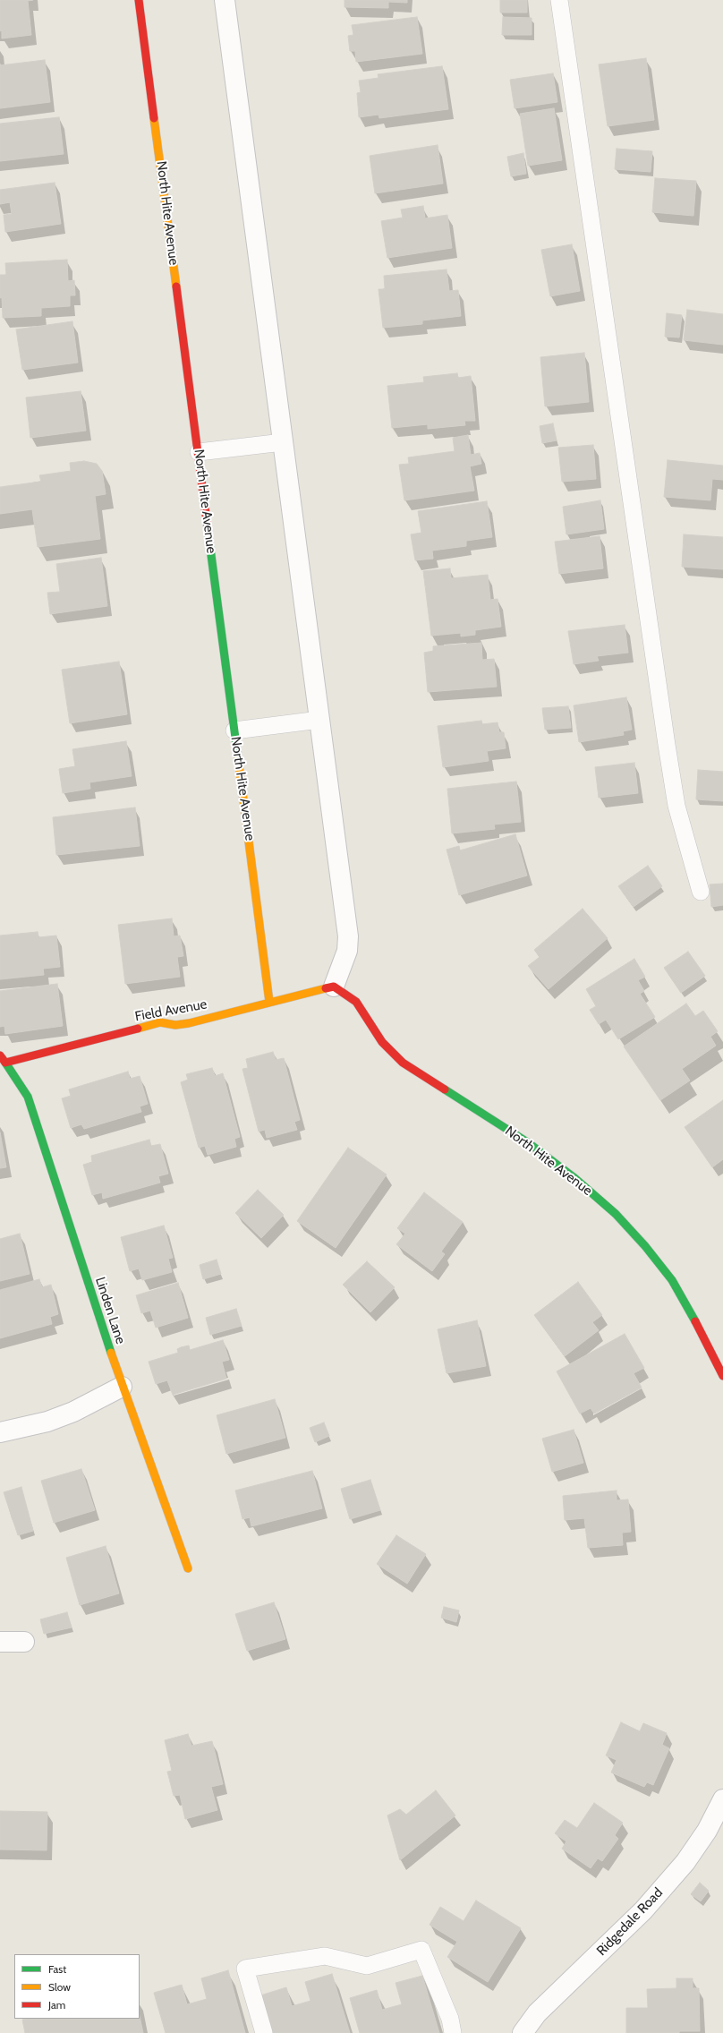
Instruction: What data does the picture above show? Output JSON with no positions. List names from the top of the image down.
{
  "streets": {
    "street": [
      "North Hite Avenue",
      "Field Avenue",
      "Linden Lane",
      "Ridgedale Road"
    ]
  },
  "crossings": [
    ["North Hite Avenue", "Field Avenue"],
    ["Field Avenue", "Linden Lane"]
  ],
  "legend": ["Fast", "Slow", "Jam"]
}
